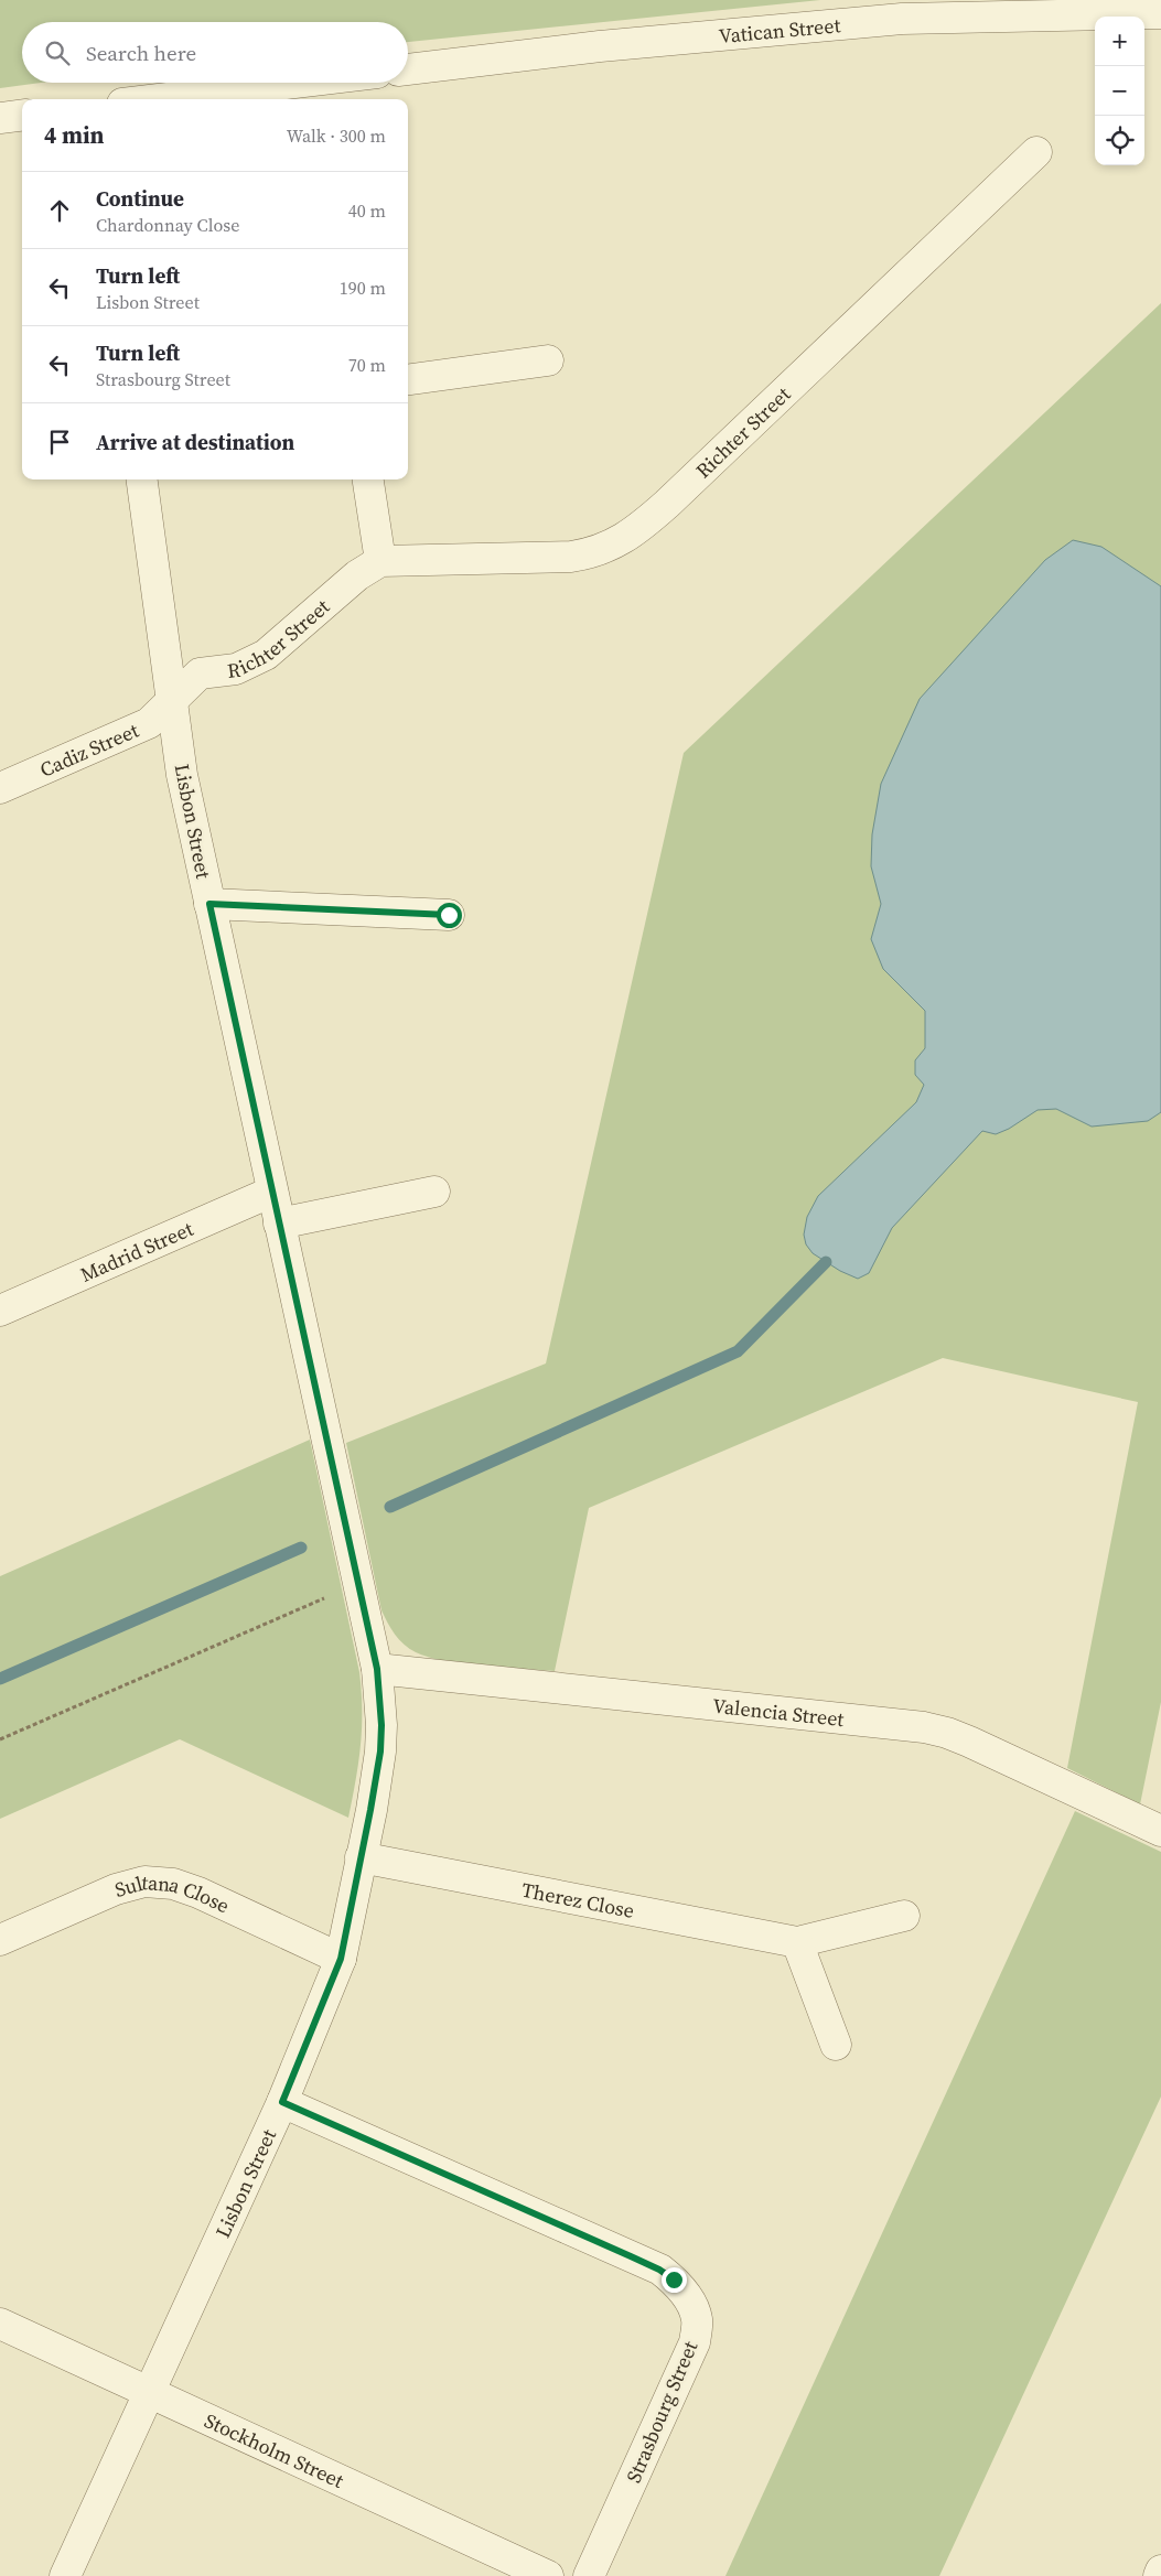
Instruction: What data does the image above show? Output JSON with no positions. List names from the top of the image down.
{
  "streets": {
    "street": [
      "Vatican Street",
      "Richter Street",
      "Cadiz Street",
      "Lisbon Street",
      "Madrid Street",
      "Valencia Street",
      "Therez Close",
      "Sultana Close",
      "Strasbourg Street",
      "Stockholm Street"
    ]
  },
  "crossings": [
    ["Richter Street", "Cadiz Street"],
    ["Richter Street", "Lisbon Street"],
    ["Cadiz Street", "Lisbon Street"],
    ["Lisbon Street", "Madrid Street"],
    ["Lisbon Street", "Valencia Street"],
    ["Lisbon Street", "Therez Close"],
    ["Lisbon Street", "Sultana Close"],
    ["Lisbon Street", "Strasbourg Street"],
    ["Lisbon Street", "Stockholm Street"]
  ],
  "page": {
    "map_buttons": ["+", "−"],
    "search": "Search here",
    "heading": ["4 min", "Walk · 300 m"],
    "list": [
      ["Continue", "Chardonnay Close", "40 m"],
      ["Turn left", "Lisbon Street", "190 m"],
      ["Turn left", "Strasbourg Street", "70 m"],
      "Arrive at destination"
    ]
  }
}
